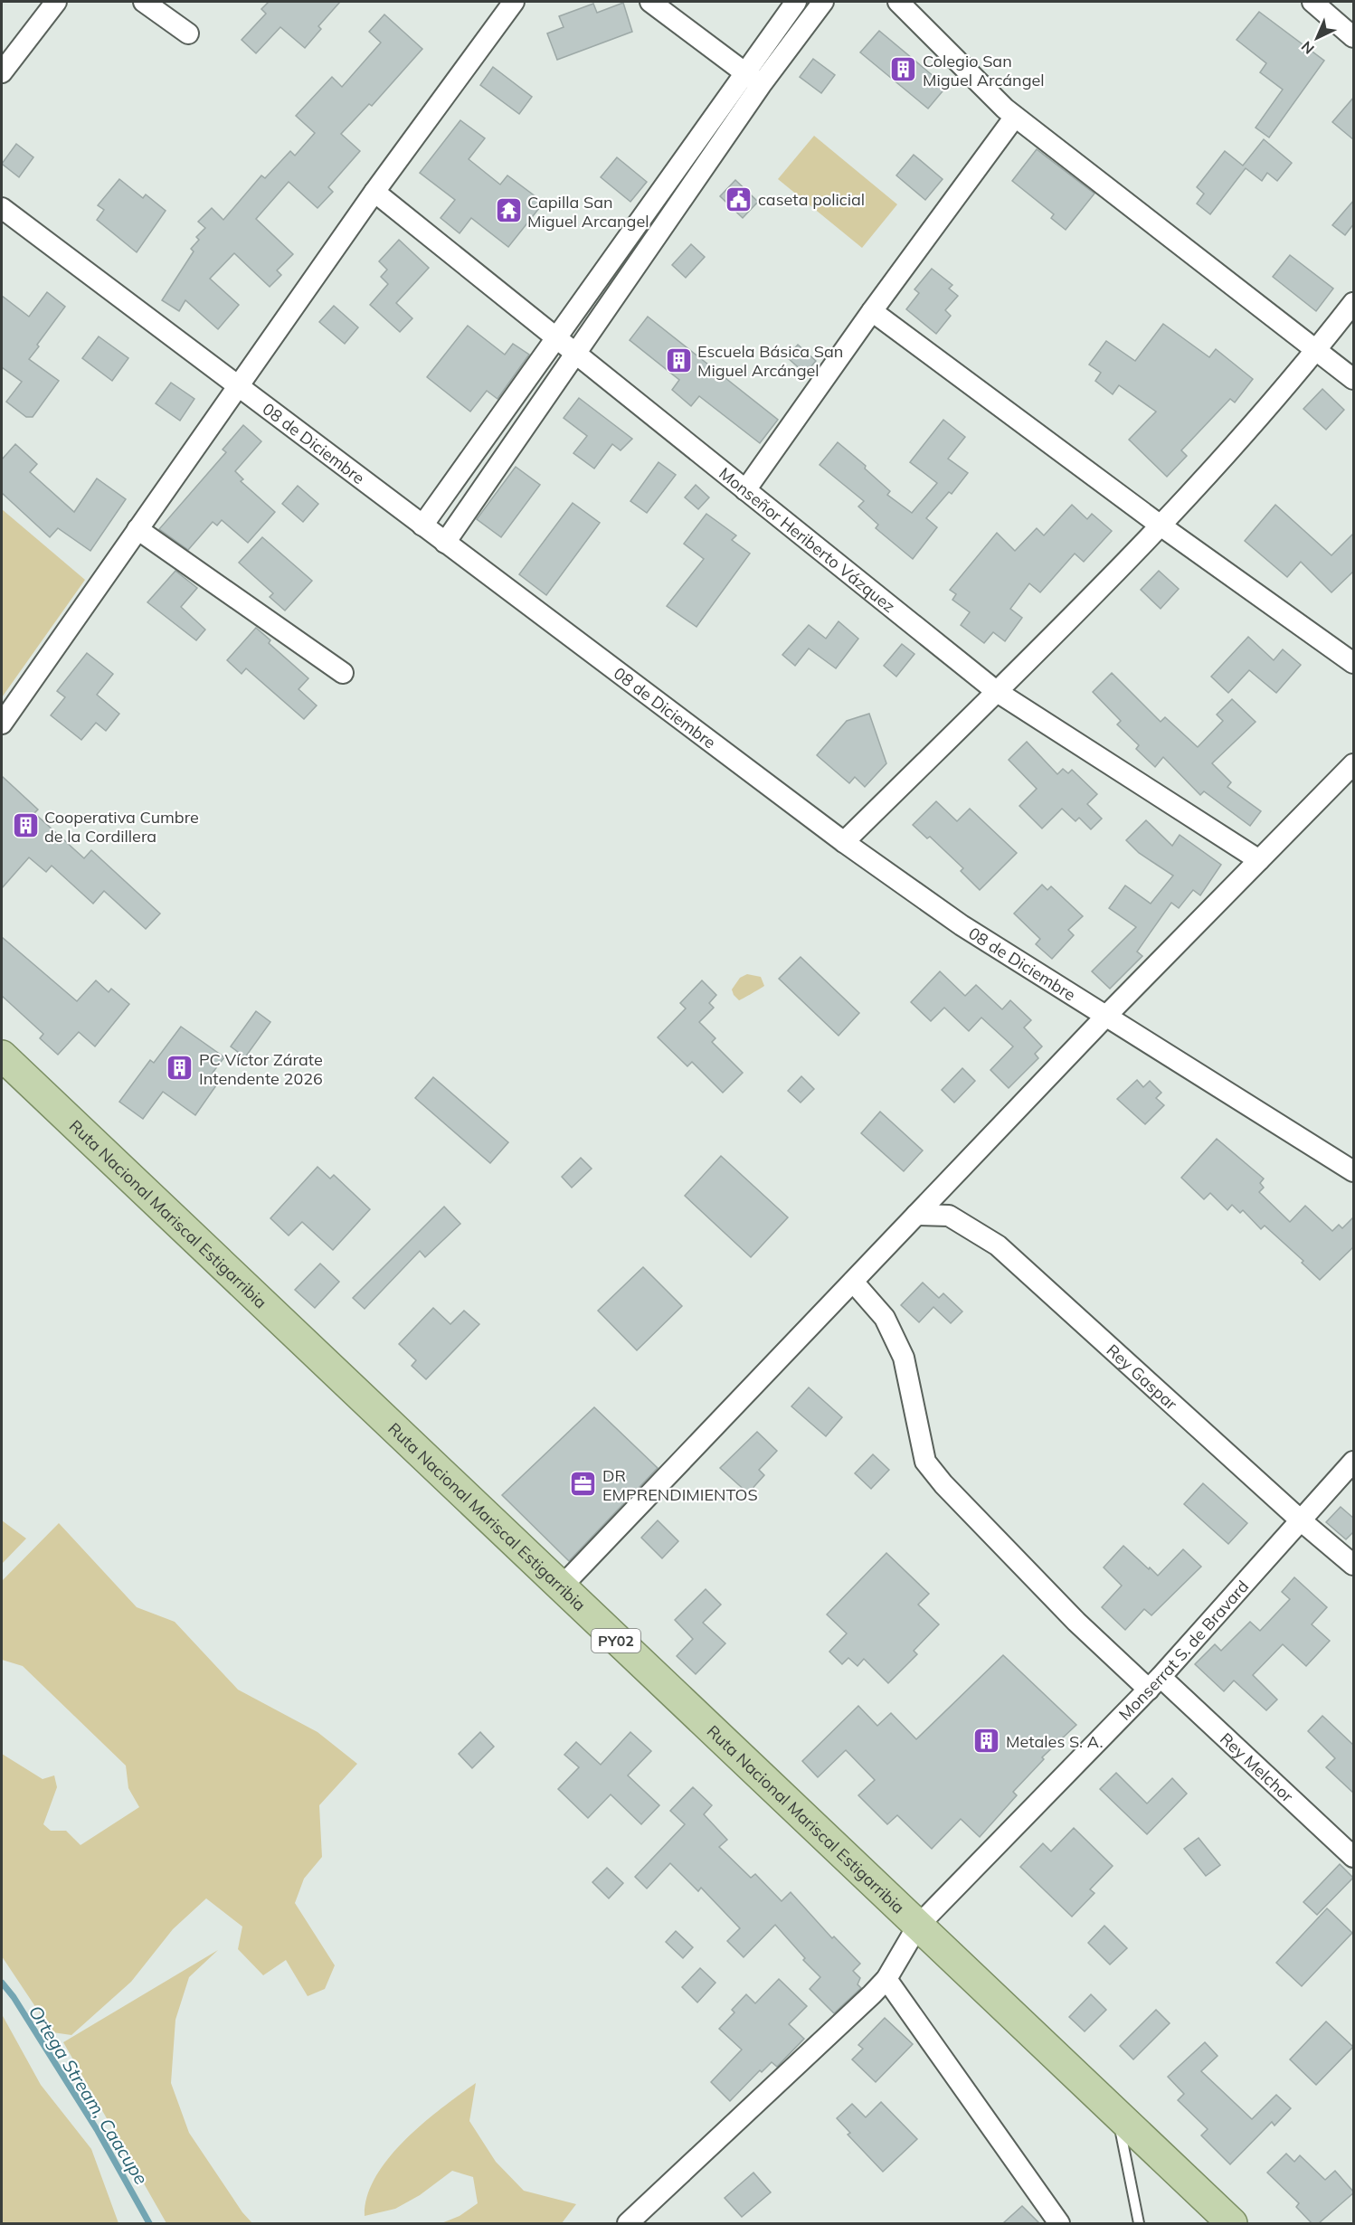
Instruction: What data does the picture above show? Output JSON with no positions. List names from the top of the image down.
{
  "streets": {
    "main road": ["Ruta Nacional Mariscal Estigarribia", "PY02"],
    "street": [
      "08 de Diciembre",
      "Monseñor Heriberto Vázquez",
      "Rey Gaspar",
      "Monserrat S. de Bravard",
      "Rey Melchor"
    ]
  },
  "crossings": [
    ["Ruta Nacional Mariscal Estigarribia", "Monserrat S. de Bravard"],
    ["Rey Gaspar", "Monserrat S. de Bravard"],
    ["Monserrat S. de Bravard", "Rey Melchor"]
  ],
  "water": ["Ortega Stream, Caacupe"],
  "places": {
    "building": [
      "Colegio San Miguel Arcángel",
      "Escuela Básica San Miguel Arcángel",
      "Cooperativa Cumbre de la Cordillera",
      "PC Víctor Zárate Intendente 2026",
      "Metales S. A."
    ],
    "public building": ["caseta policial"],
    "temple": ["Capilla San Miguel Arcangel"],
    "office": ["DR EMPRENDIMIENTOS"]
  },
  "north": "bottom left"
}
